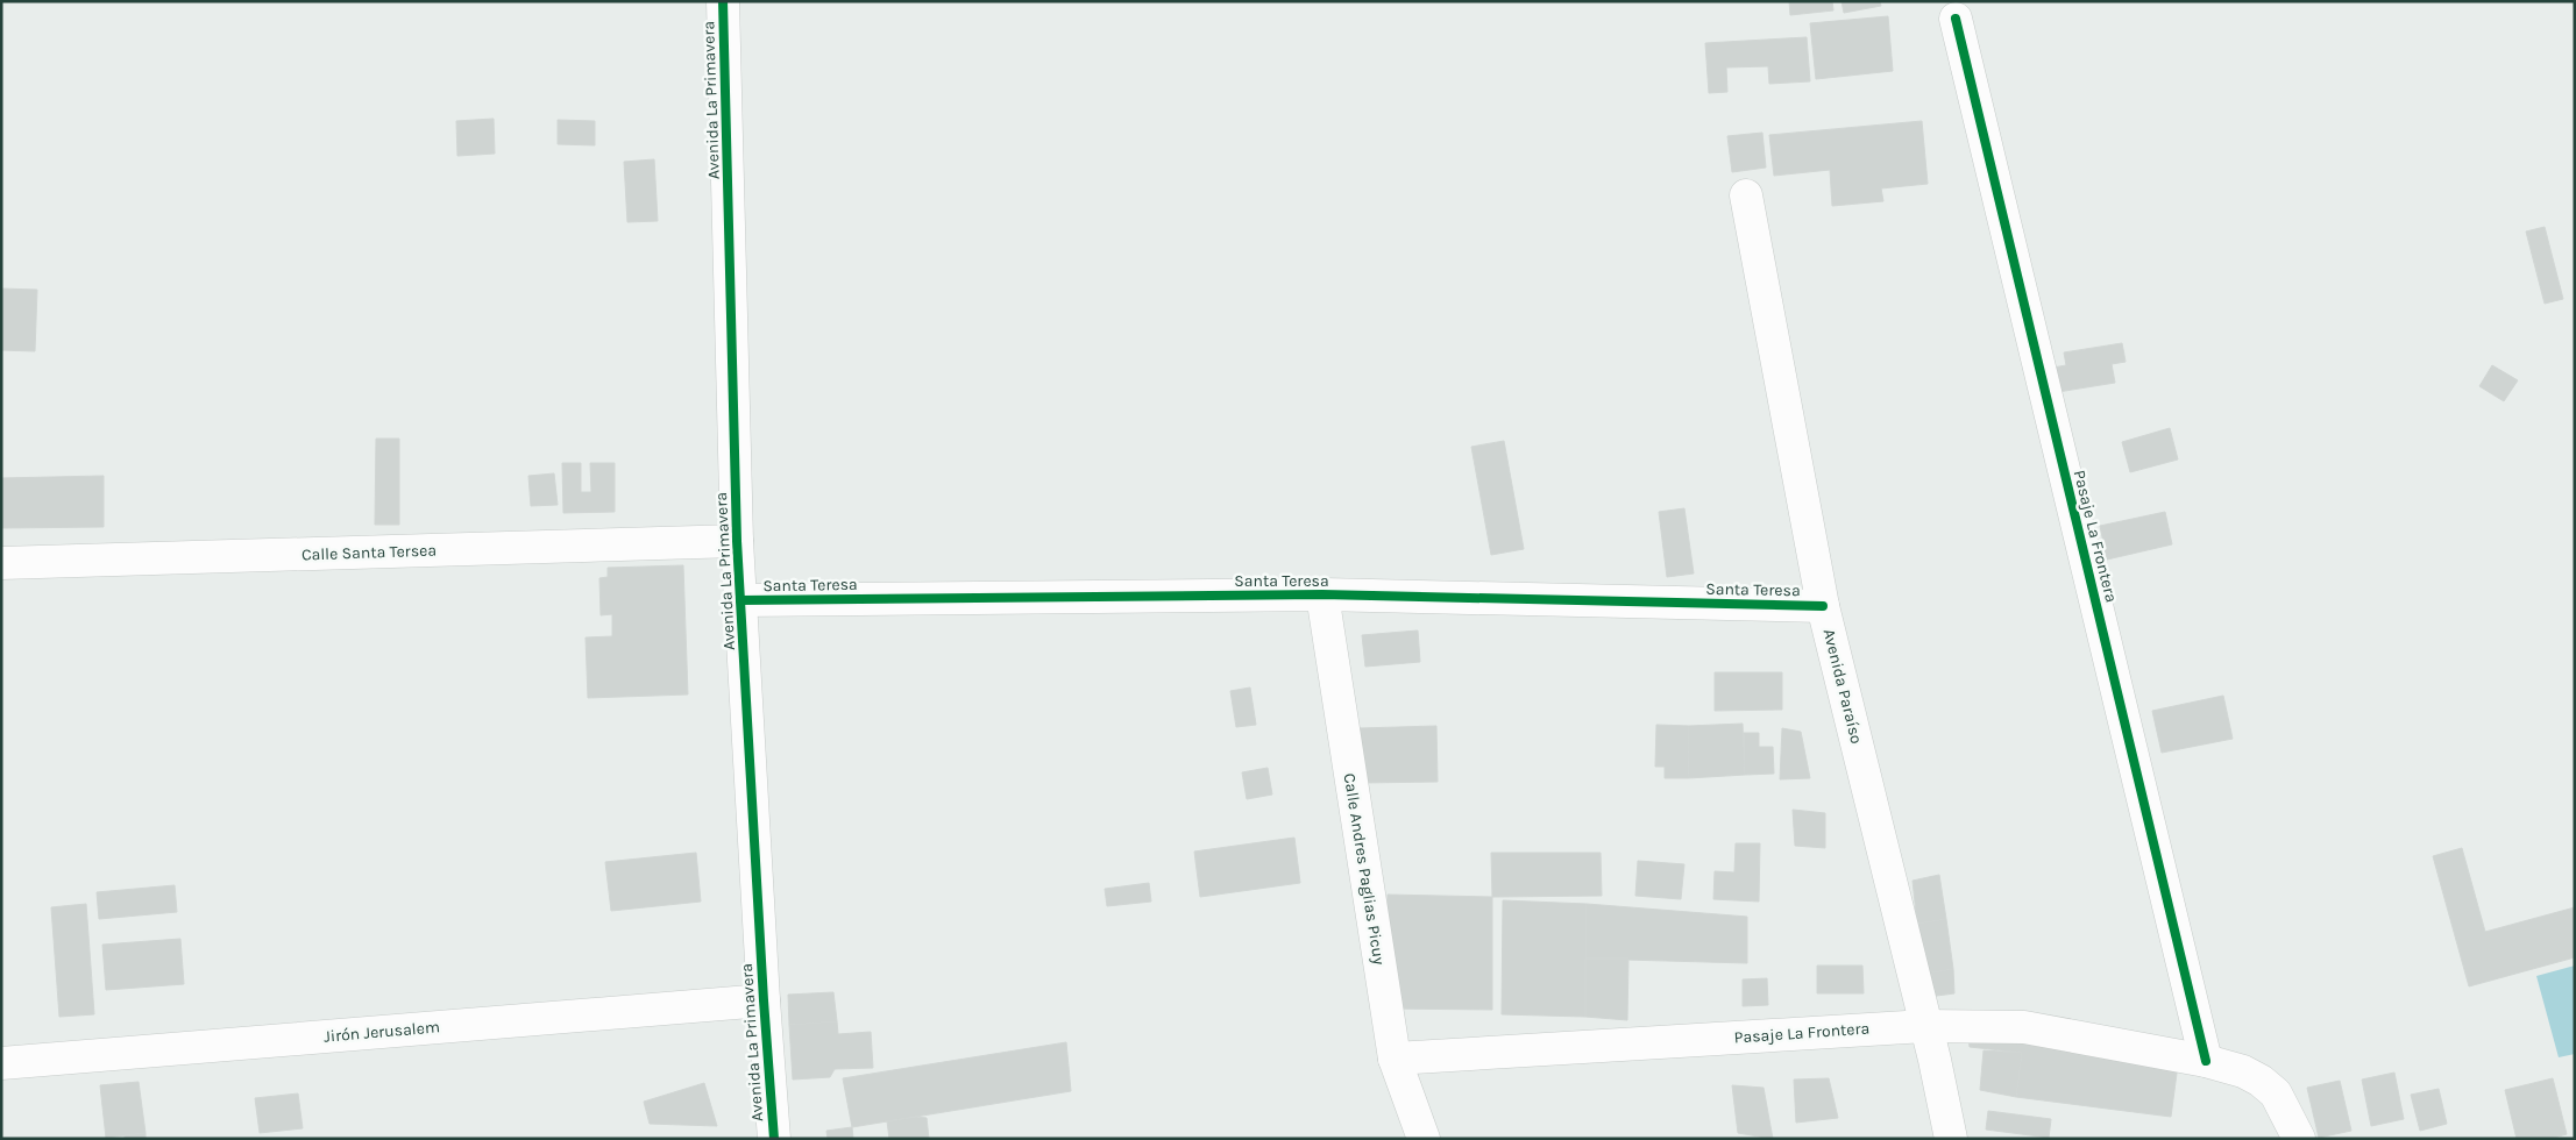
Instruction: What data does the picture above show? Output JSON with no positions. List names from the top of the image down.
{
  "streets": {
    "street": [
      "Avenida La Primavera",
      "Pasaje La Frontera",
      "Calle Santa Tersea",
      "Santa Teresa",
      "Avenida Paraíso",
      "Calle Andres Paglias Picuy",
      "Jirón Jerusalem"
    ]
  },
  "crossings": [
    ["Avenida La Primavera", "Calle Santa Tersea"],
    ["Avenida La Primavera", "Santa Teresa"],
    ["Avenida La Primavera", "Jirón Jerusalem"],
    ["Pasaje La Frontera", "Avenida Paraíso"],
    ["Pasaje La Frontera", "Calle Andres Paglias Picuy"],
    ["Santa Teresa", "Avenida Paraíso"],
    ["Santa Teresa", "Calle Andres Paglias Picuy"]
  ]
}
